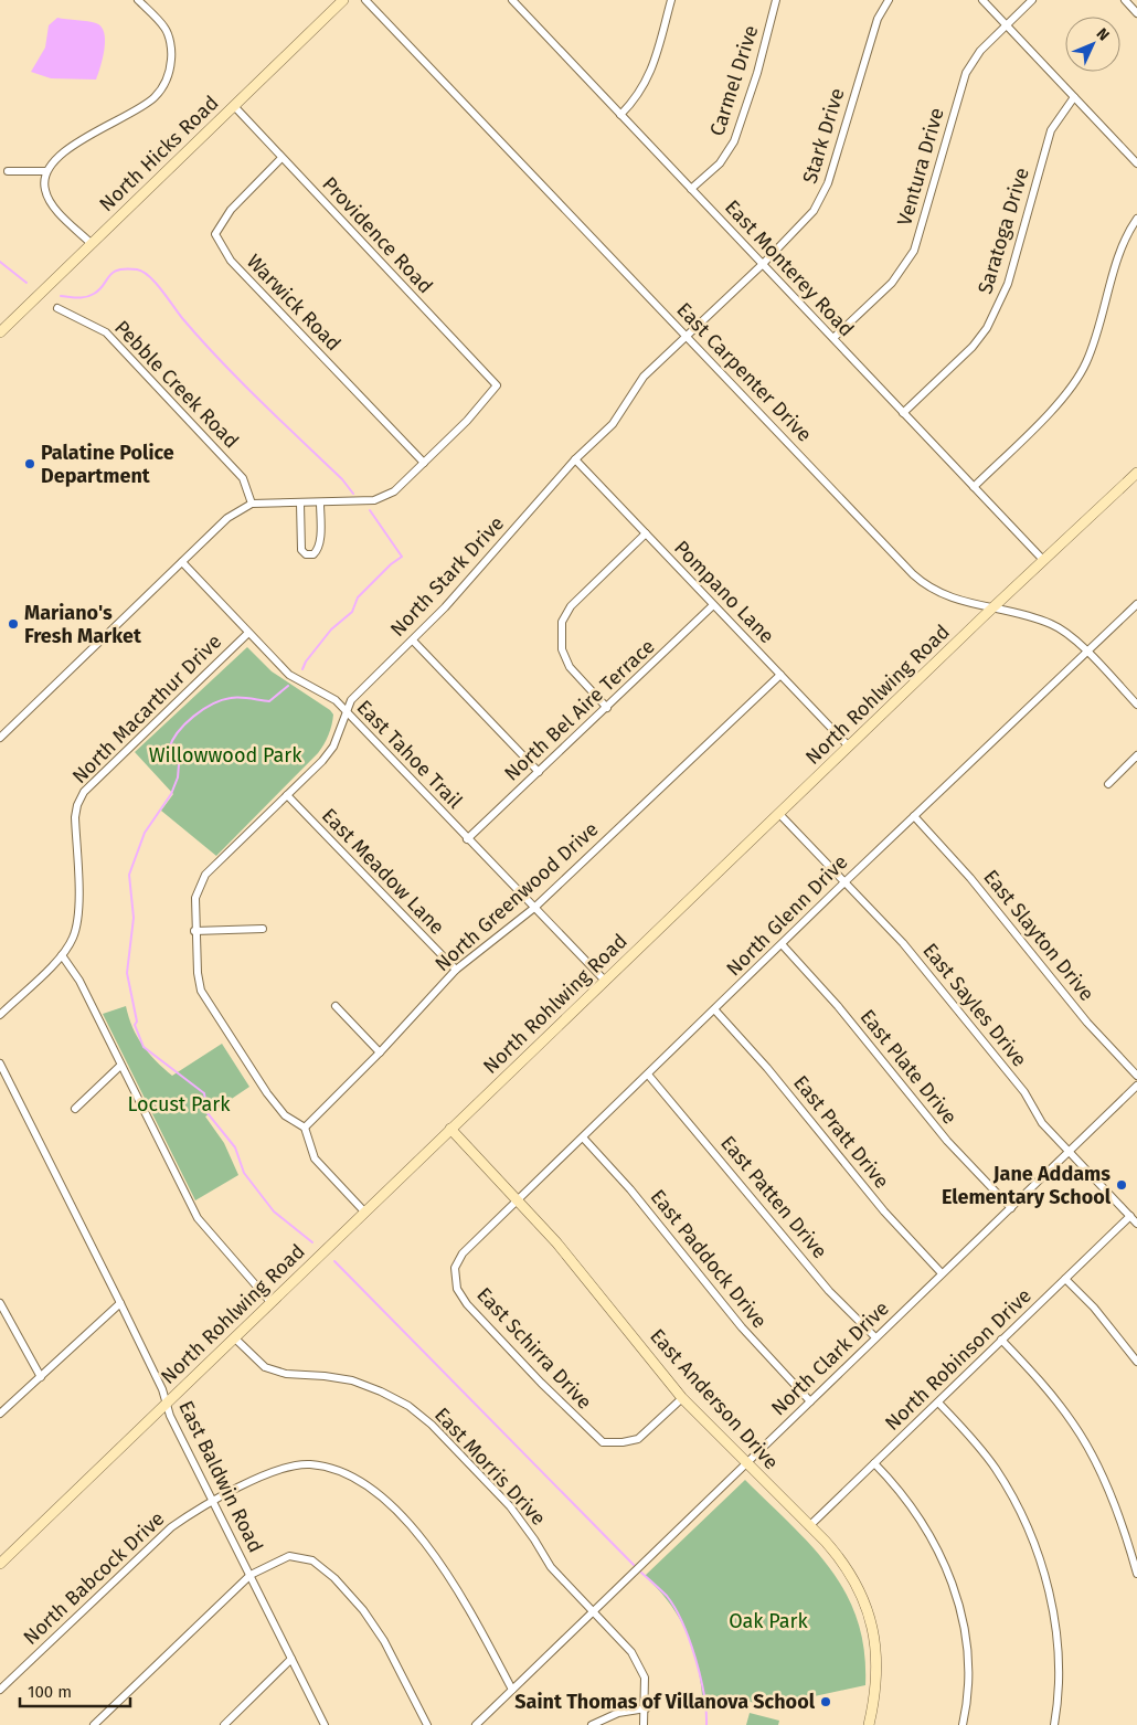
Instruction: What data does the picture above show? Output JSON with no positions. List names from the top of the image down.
{
  "streets": {
    "street": [
      "Carmel Drive",
      "Stark Drive",
      "North Hicks Road",
      "Ventura Drive",
      "Saratoga Drive",
      "Providence Road",
      "East Monterey Road",
      "Warwick Road",
      "East Carpenter Drive",
      "Pebble Creek Road",
      "North Stark Drive",
      "Pompano Lane",
      "North Rohlwing Road",
      "North Macarthur Drive",
      "North Bel Aire Terrace",
      "East Tahoe Trail",
      "East Meadow Lane",
      "North Greenwood Drive",
      "North Glenn Drive",
      "East Slayton Drive",
      "East Sayles Drive",
      "East Plate Drive",
      "East Pratt Drive",
      "East Patten Drive",
      "East Paddock Drive",
      "East Schirra Drive",
      "North Clark Drive",
      "North Robinson Drive",
      "East Anderson Drive",
      "East Morris Drive",
      "East Baldwin Road",
      "North Babcock Drive"
    ]
  },
  "crossings": [
    ["Carmel Drive", "East Monterey Road"],
    ["Stark Drive", "East Monterey Road"],
    ["Stark Drive", "North Stark Drive"],
    ["North Hicks Road", "Providence Road"],
    ["Ventura Drive", "East Monterey Road"],
    ["Saratoga Drive", "East Monterey Road"],
    ["Providence Road", "Warwick Road"],
    ["East Monterey Road", "North Stark Drive"],
    ["East Monterey Road", "North Rohlwing Road"],
    ["East Carpenter Drive", "North Stark Drive"],
    ["East Carpenter Drive", "North Rohlwing Road"],
    ["East Carpenter Drive", "North Glenn Drive"],
    ["North Stark Drive", "Pompano Lane"],
    ["North Stark Drive", "East Tahoe Trail"],
    ["North Stark Drive", "East Meadow Lane"],
    ["North Stark Drive", "North Greenwood Drive"],
    ["Pompano Lane", "North Rohlwing Road"],
    ["Pompano Lane", "North Bel Aire Terrace"],
    ["Pompano Lane", "North Greenwood Drive"],
    ["North Rohlwing Road", "East Tahoe Trail"],
    ["North Rohlwing Road", "East Sayles Drive"],
    ["North Rohlwing Road", "East Anderson Drive"],
    ["North Rohlwing Road", "East Morris Drive"],
    ["North Rohlwing Road", "East Baldwin Road"],
    ["North Macarthur Drive", "East Tahoe Trail"],
    ["North Bel Aire Terrace", "East Tahoe Trail"],
    ["East Tahoe Trail", "North Greenwood Drive"],
    ["East Meadow Lane", "North Greenwood Drive"],
    ["North Glenn Drive", "East Slayton Drive"],
    ["North Glenn Drive", "East Sayles Drive"],
    ["North Glenn Drive", "East Plate Drive"],
    ["North Glenn Drive", "East Pratt Drive"],
    ["North Glenn Drive", "East Patten Drive"],
    ["North Glenn Drive", "East Paddock Drive"],
    ["North Glenn Drive", "East Schirra Drive"],
    ["North Glenn Drive", "East Anderson Drive"],
    ["East Sayles Drive", "North Clark Drive"],
    ["East Sayles Drive", "North Robinson Drive"],
    ["East Plate Drive", "North Clark Drive"],
    ["East Pratt Drive", "North Clark Drive"],
    ["East Patten Drive", "North Clark Drive"],
    ["East Paddock Drive", "North Clark Drive"],
    ["East Schirra Drive", "East Anderson Drive"],
    ["North Clark Drive", "East Anderson Drive"],
    ["North Clark Drive", "East Morris Drive"],
    ["North Clark Drive", "North Babcock Drive"],
    ["North Robinson Drive", "East Anderson Drive"],
    ["East Baldwin Road", "North Babcock Drive"]
  ],
  "parks": ["Willowwood Park", "Locust Park", "Oak Park"],
  "places": [
    "Palatine Police Department",
    "Mariano's Fresh Market",
    "Jane Addams Elementary School",
    "Saint Thomas of Villanova School"
  ],
  "scale_bar": "100 m",
  "north": "top right"
}
